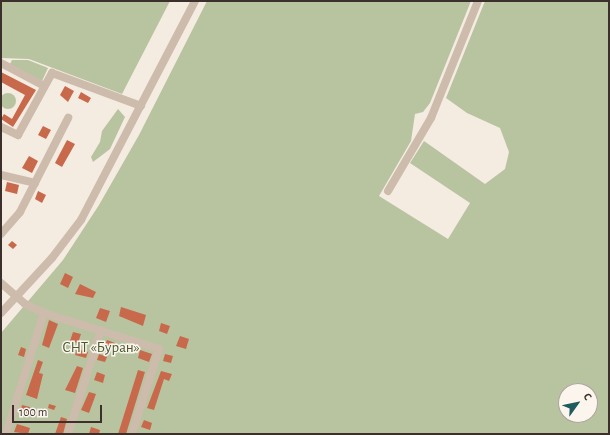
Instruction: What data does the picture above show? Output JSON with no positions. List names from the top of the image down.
{
  "parks": ["СНТ «Буран»"],
  "scale_bar": "100 m",
  "north": "top right"
}
